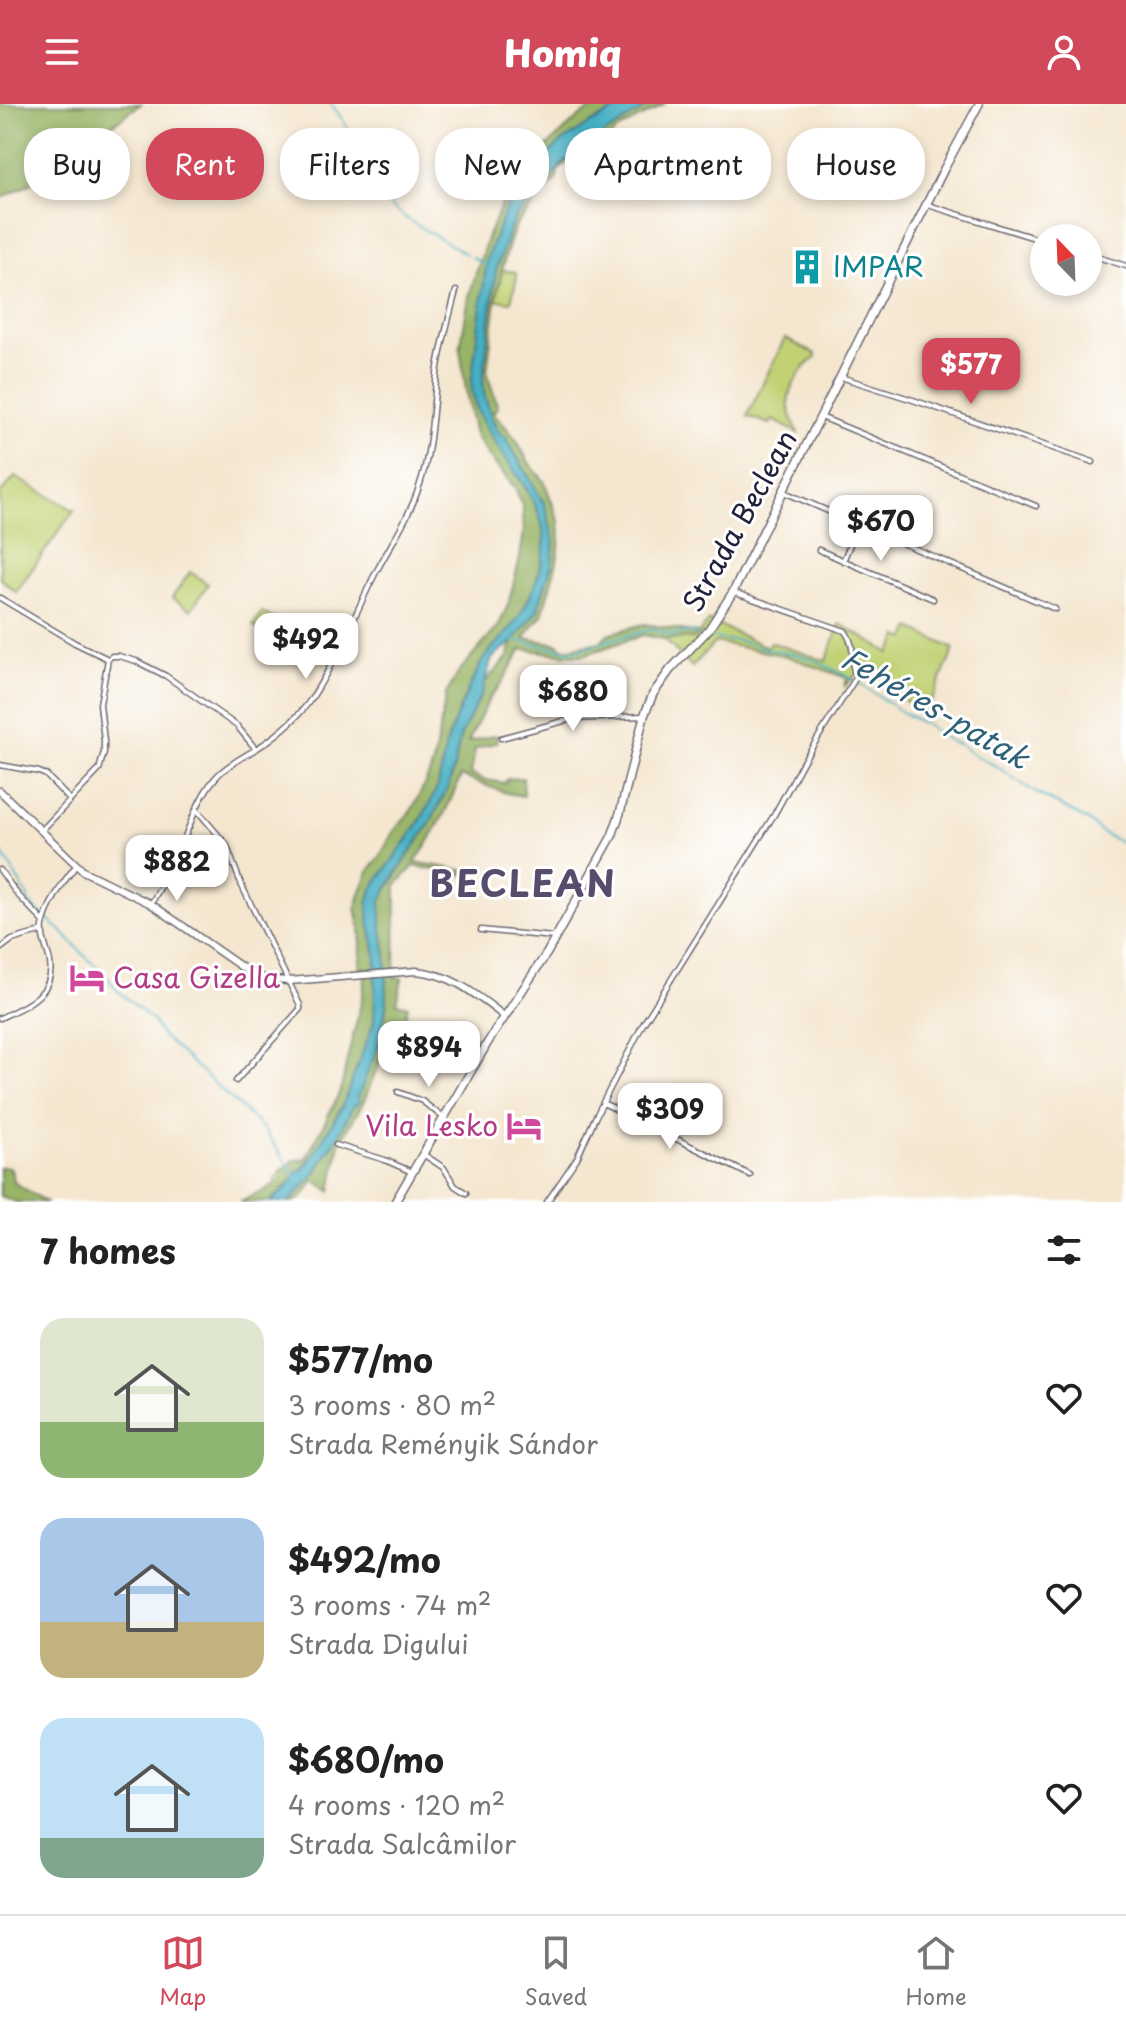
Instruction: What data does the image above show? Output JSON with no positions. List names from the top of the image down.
{
  "streets": {
    "main road": ["Strada Beclean"]
  },
  "districts": ["BECLEAN"],
  "water": ["Fehéres-patak"],
  "places": {
    "building": ["IMPAR"],
    "hotel": ["Casa Gizella", "Vila Lesko"]
  },
  "north": "top left",
  "page": {
    "header": "Homiq",
    "chip": [
      "Buy",
      "Rent",
      "Filters",
      "New",
      "Apartment",
      "House"
    ],
    "price": [
      "$577",
      "$670",
      "$492",
      "$680",
      "$882",
      "$894",
      "$309"
    ],
    "heading": "7 homes",
    "list": [
      {
        "name": "$577/mo",
        "note": "3 rooms · 80 m² · Strada Reményik Sándor"
      },
      {
        "name": "$492/mo",
        "note": "3 rooms · 74 m² · Strada Digului"
      },
      {
        "name": "$680/mo",
        "note": "4 rooms · 120 m² · Strada Salcâmilor"
      }
    ],
    "tabs": ["Map", "Saved", "Home"]
  }
}
